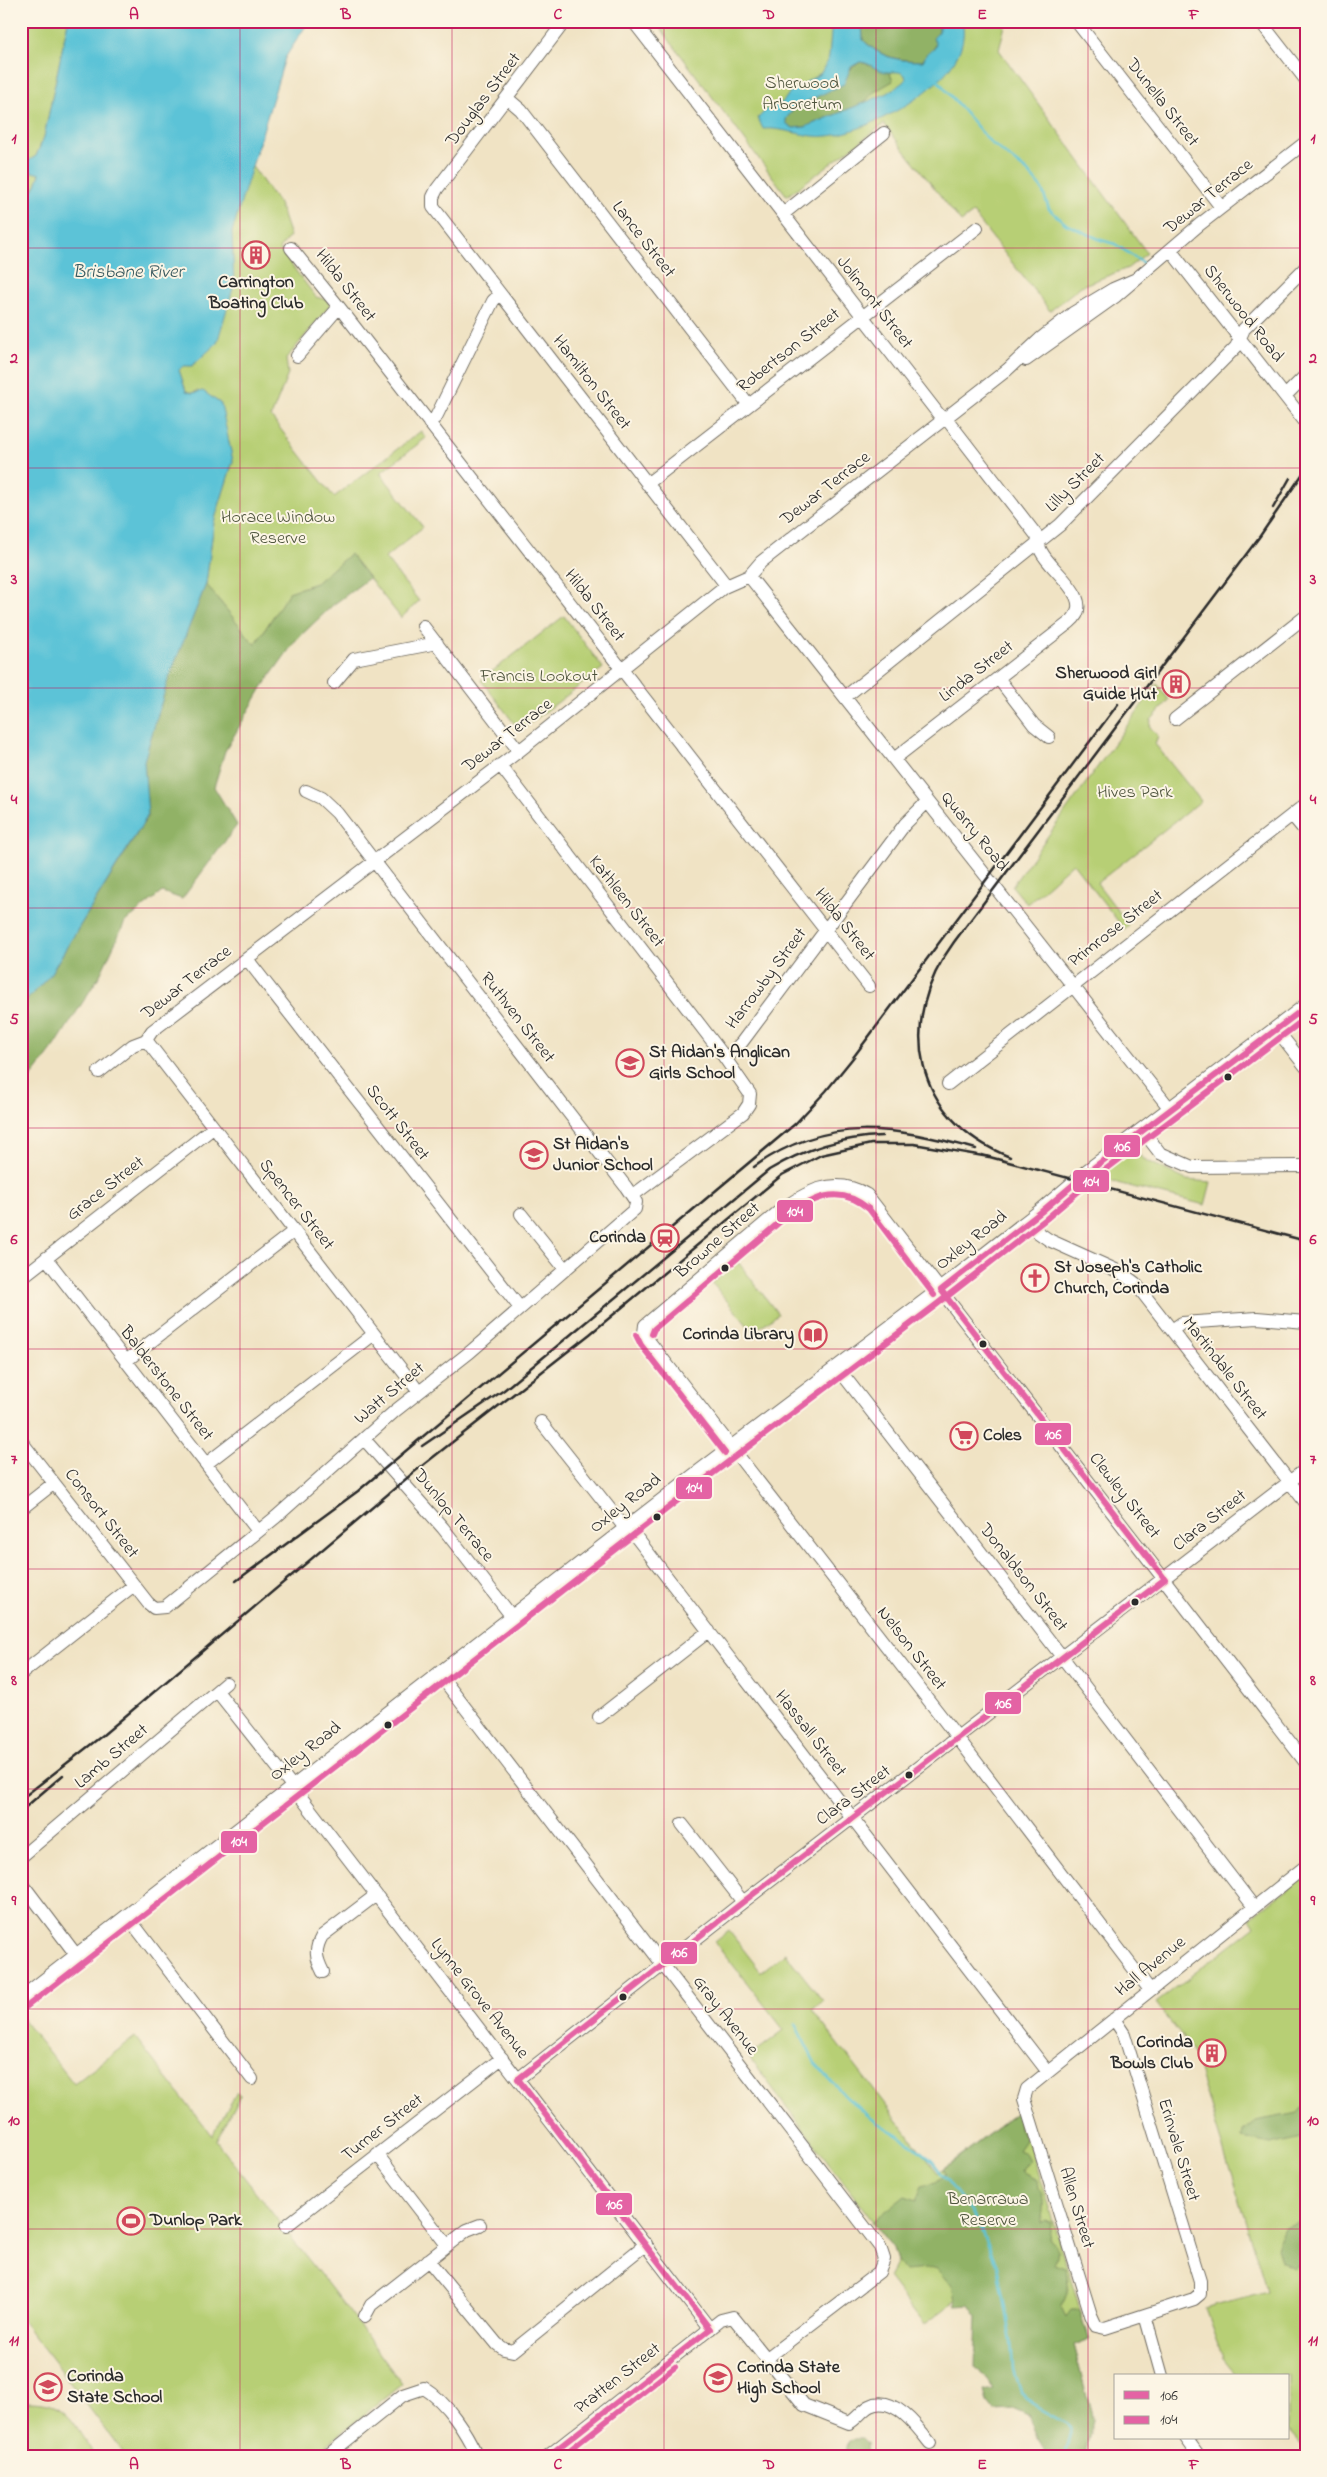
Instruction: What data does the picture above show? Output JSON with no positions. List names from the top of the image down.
{
  "streets": {
    "main road": ["Oxley Road"],
    "street": [
      "Douglas Street",
      "Dunella Street",
      "Dewar Terrace",
      "Lance Street",
      "Hilda Street",
      "Jolimont Street",
      "Sherwood Road",
      "Robertson Street",
      "Hamilton Street",
      "Lilly Street",
      "Linda Street",
      "Quarry Road",
      "Kathleen Street",
      "Primrose Street",
      "Harrowby Street",
      "Ruthven Street",
      "Scott Street",
      "Grace Street",
      "Spencer Street",
      "Browne Street",
      "Martindale Street",
      "Balderstone Street",
      "Watt Street",
      "Clewley Street",
      "Consort Street",
      "Dunlop Terrace",
      "Clara Street",
      "Donaldson Street",
      "Nelson Street",
      "Hassall Street",
      "Lamb Street",
      "Hall Avenue",
      "Lynne Grove Avenue",
      "Gray Avenue",
      "Turner Street",
      "Erinvale Street",
      "Allen Street",
      "Pratten Street"
    ]
  },
  "crossings": [
    ["Douglas Street", "Lance Street"],
    ["Douglas Street", "Hamilton Street"],
    ["Dunella Street", "Dewar Terrace"],
    ["Dewar Terrace", "Hilda Street"],
    ["Dewar Terrace", "Jolimont Street"],
    ["Dewar Terrace", "Sherwood Road"],
    ["Dewar Terrace", "Hamilton Street"],
    ["Dewar Terrace", "Quarry Road"],
    ["Dewar Terrace", "Kathleen Street"],
    ["Dewar Terrace", "Ruthven Street"],
    ["Dewar Terrace", "Scott Street"],
    ["Dewar Terrace", "Spencer Street"],
    ["Lance Street", "Robertson Street"],
    ["Hilda Street", "Harrowby Street"],
    ["Jolimont Street", "Robertson Street"],
    ["Jolimont Street", "Lilly Street"],
    ["Jolimont Street", "Linda Street"],
    ["Sherwood Road", "Lilly Street"],
    ["Robertson Street", "Hamilton Street"],
    ["Lilly Street", "Quarry Road"],
    ["Linda Street", "Quarry Road"],
    ["Quarry Road", "Primrose Street"],
    ["Quarry Road", "Harrowby Street"],
    ["Quarry Road", "Oxley Road"],
    ["Kathleen Street", "Harrowby Street"],
    ["Kathleen Street", "Ruthven Street"],
    ["Kathleen Street", "Watt Street"],
    ["Ruthven Street", "Watt Street"],
    ["Scott Street", "Watt Street"],
    ["Grace Street", "Spencer Street"],
    ["Grace Street", "Balderstone Street"],
    ["Spencer Street", "Watt Street"],
    ["Browne Street", "Clewley Street"],
    ["Browne Street", "Nelson Street"],
    ["Oxley Road", "Martindale Street"],
    ["Oxley Road", "Clewley Street"],
    ["Oxley Road", "Dunlop Terrace"],
    ["Oxley Road", "Donaldson Street"],
    ["Oxley Road", "Nelson Street"],
    ["Oxley Road", "Hassall Street"],
    ["Oxley Road", "Lynne Grove Avenue"],
    ["Oxley Road", "Gray Avenue"],
    ["Martindale Street", "Clara Street"],
    ["Balderstone Street", "Watt Street"],
    ["Watt Street", "Consort Street"],
    ["Watt Street", "Dunlop Terrace"],
    ["Clewley Street", "Clara Street"],
    ["Clara Street", "Donaldson Street"],
    ["Clara Street", "Nelson Street"],
    ["Clara Street", "Hassall Street"],
    ["Clara Street", "Lynne Grove Avenue"],
    ["Clara Street", "Gray Avenue"],
    ["Donaldson Street", "Hall Avenue"],
    ["Nelson Street", "Hall Avenue"],
    ["Hassall Street", "Hall Avenue"],
    ["Lamb Street", "Lynne Grove Avenue"],
    ["Hall Avenue", "Erinvale Street"],
    ["Hall Avenue", "Allen Street"],
    ["Lynne Grove Avenue", "Turner Street"],
    ["Lynne Grove Avenue", "Pratten Street"],
    ["Gray Avenue", "Pratten Street"],
    ["Erinvale Street", "Allen Street"]
  ],
  "water": ["Brisbane River"],
  "parks": [
    "Sherwood Arboretum",
    "Horace Window Reserve",
    "Francis Lookout",
    "Hives Park",
    "Benarrawa Reserve"
  ],
  "places": {
    "building": ["Carrington Boating Club", "Sherwood Girl Guide Hut", "Corinda Bowls Club"],
    "school or university": [
      "St Aidan's Anglican Girls School",
      "St Aidan's Junior School",
      "Corinda State High School",
      "Corinda State School"
    ],
    "station": ["Corinda"],
    "church": ["St Joseph's Catholic Church, Corinda"],
    "library": ["Corinda Library"],
    "supermarket": ["Coles"],
    "sports": ["Dunlop Park"]
  },
  "lines": ["transit line 106", "transit line 104"],
  "legend": ["106", "104"],
  "grid": {
    "columns": [
      "A",
      "B",
      "C",
      "D",
      "E",
      "F"
    ],
    "rows": [
      "1",
      "2",
      "3",
      "4",
      "5",
      "6",
      "7",
      "8",
      "9",
      "10",
      "11"
    ]
  }
}
